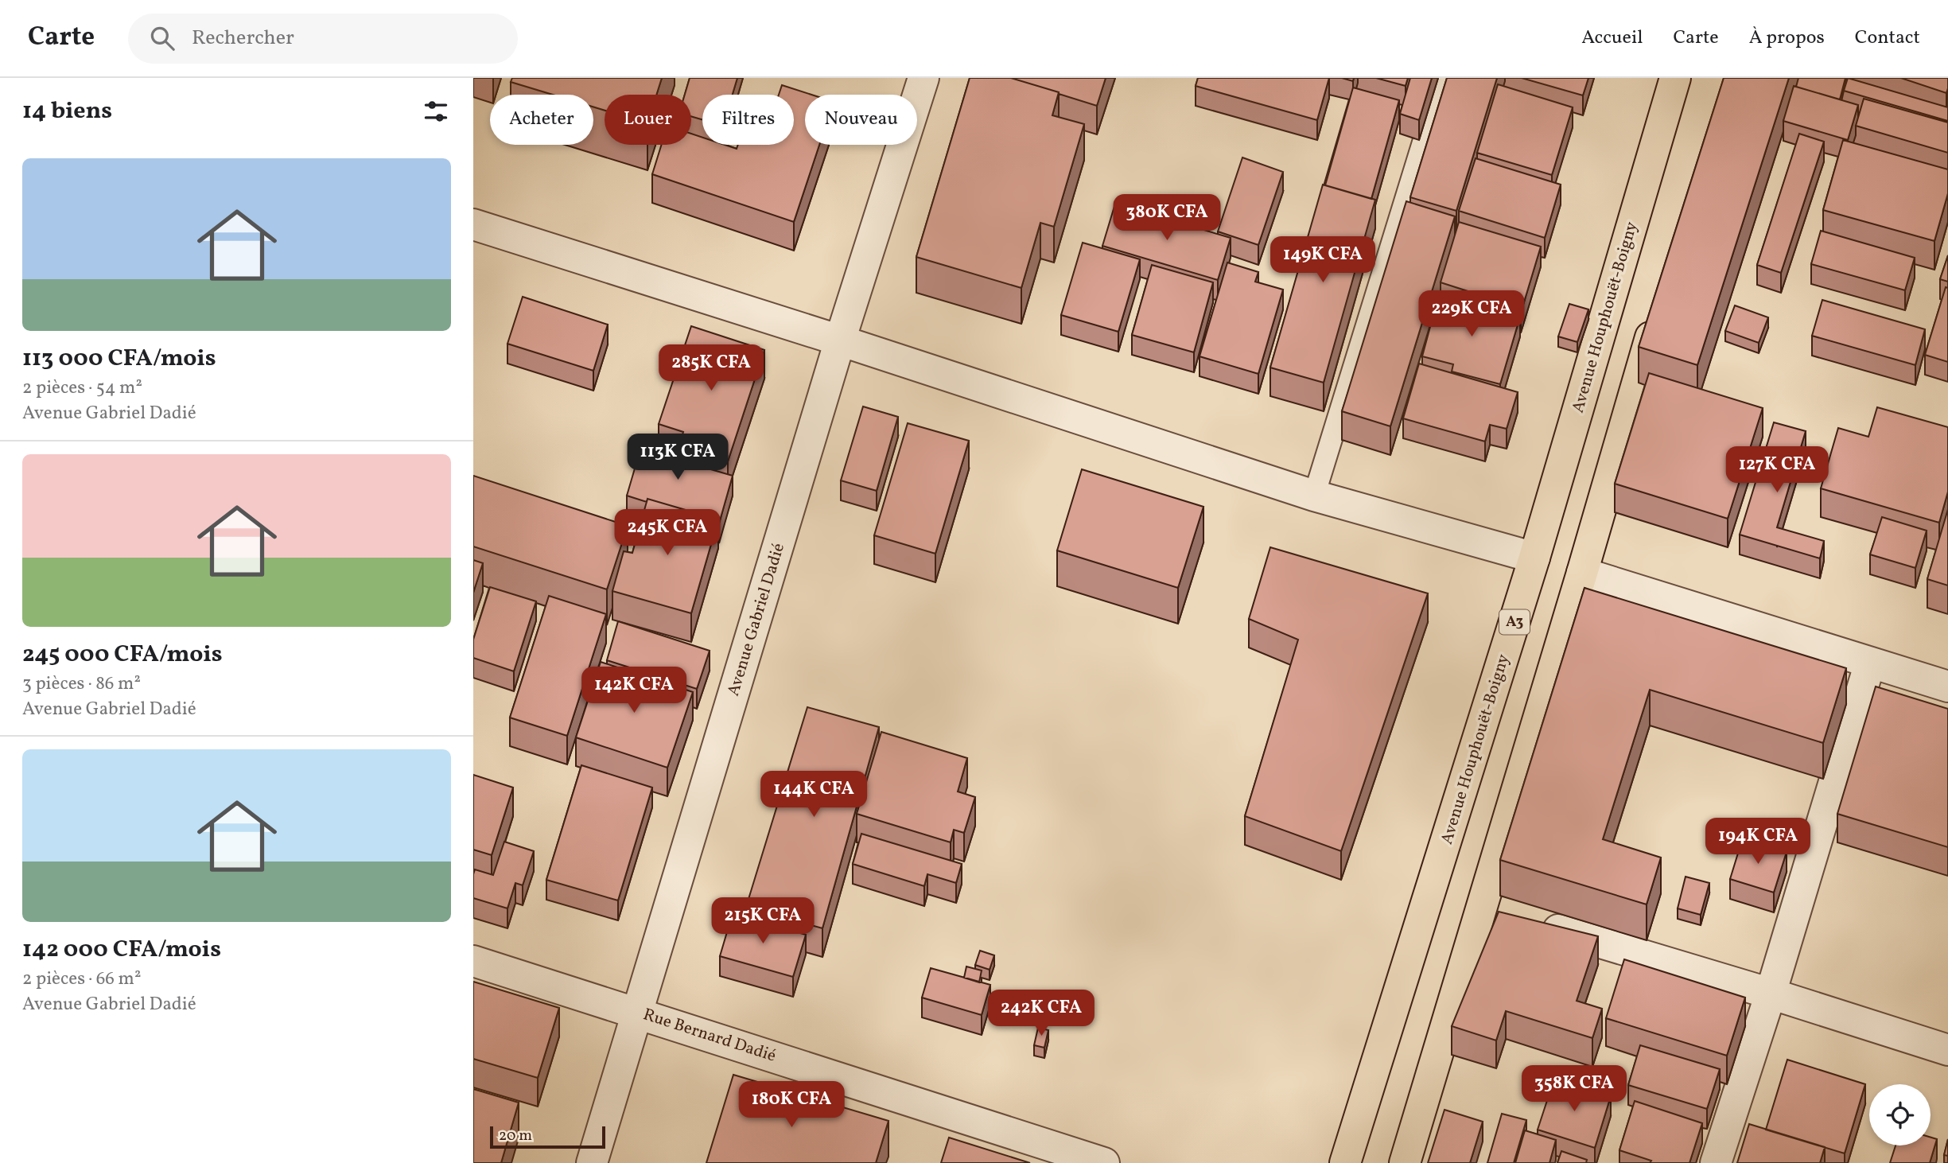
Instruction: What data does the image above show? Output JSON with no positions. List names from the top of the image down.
{
  "streets": {
    "highway": ["Avenue Houphouët-Boigny", "A3"],
    "street": ["Avenue Gabriel Dadié", "Rue Bernard Dadié"]
  },
  "crossings": [
    ["Avenue Gabriel Dadié", "Rue Bernard Dadié"]
  ],
  "scale_bar": "20 m",
  "page": {
    "header": "Carte",
    "search": "Rechercher",
    "nav": [
      "Accueil",
      "Carte",
      "À propos",
      "Contact"
    ],
    "heading": "14 biens",
    "chip": [
      "Acheter",
      "Louer",
      "Filtres",
      "Nouveau"
    ],
    "list": [
      {
        "name": "113 000 CFA/mois",
        "note": "2 pièces · 54 m² · Avenue Gabriel Dadié"
      },
      {
        "name": "245 000 CFA/mois",
        "note": "3 pièces · 86 m² · Avenue Gabriel Dadié"
      },
      {
        "name": "142 000 CFA/mois",
        "note": "2 pièces · 66 m² · Avenue Gabriel Dadié"
      }
    ],
    "price": [
      "380K CFA",
      "149K CFA",
      "229K CFA",
      "285K CFA",
      "113K CFA",
      "127K CFA",
      "245K CFA",
      "142K CFA",
      "144K CFA",
      "194K CFA",
      "215K CFA",
      "242K CFA",
      "358K CFA",
      "180K CFA"
    ],
    "scale": "20 m"
  }
}
